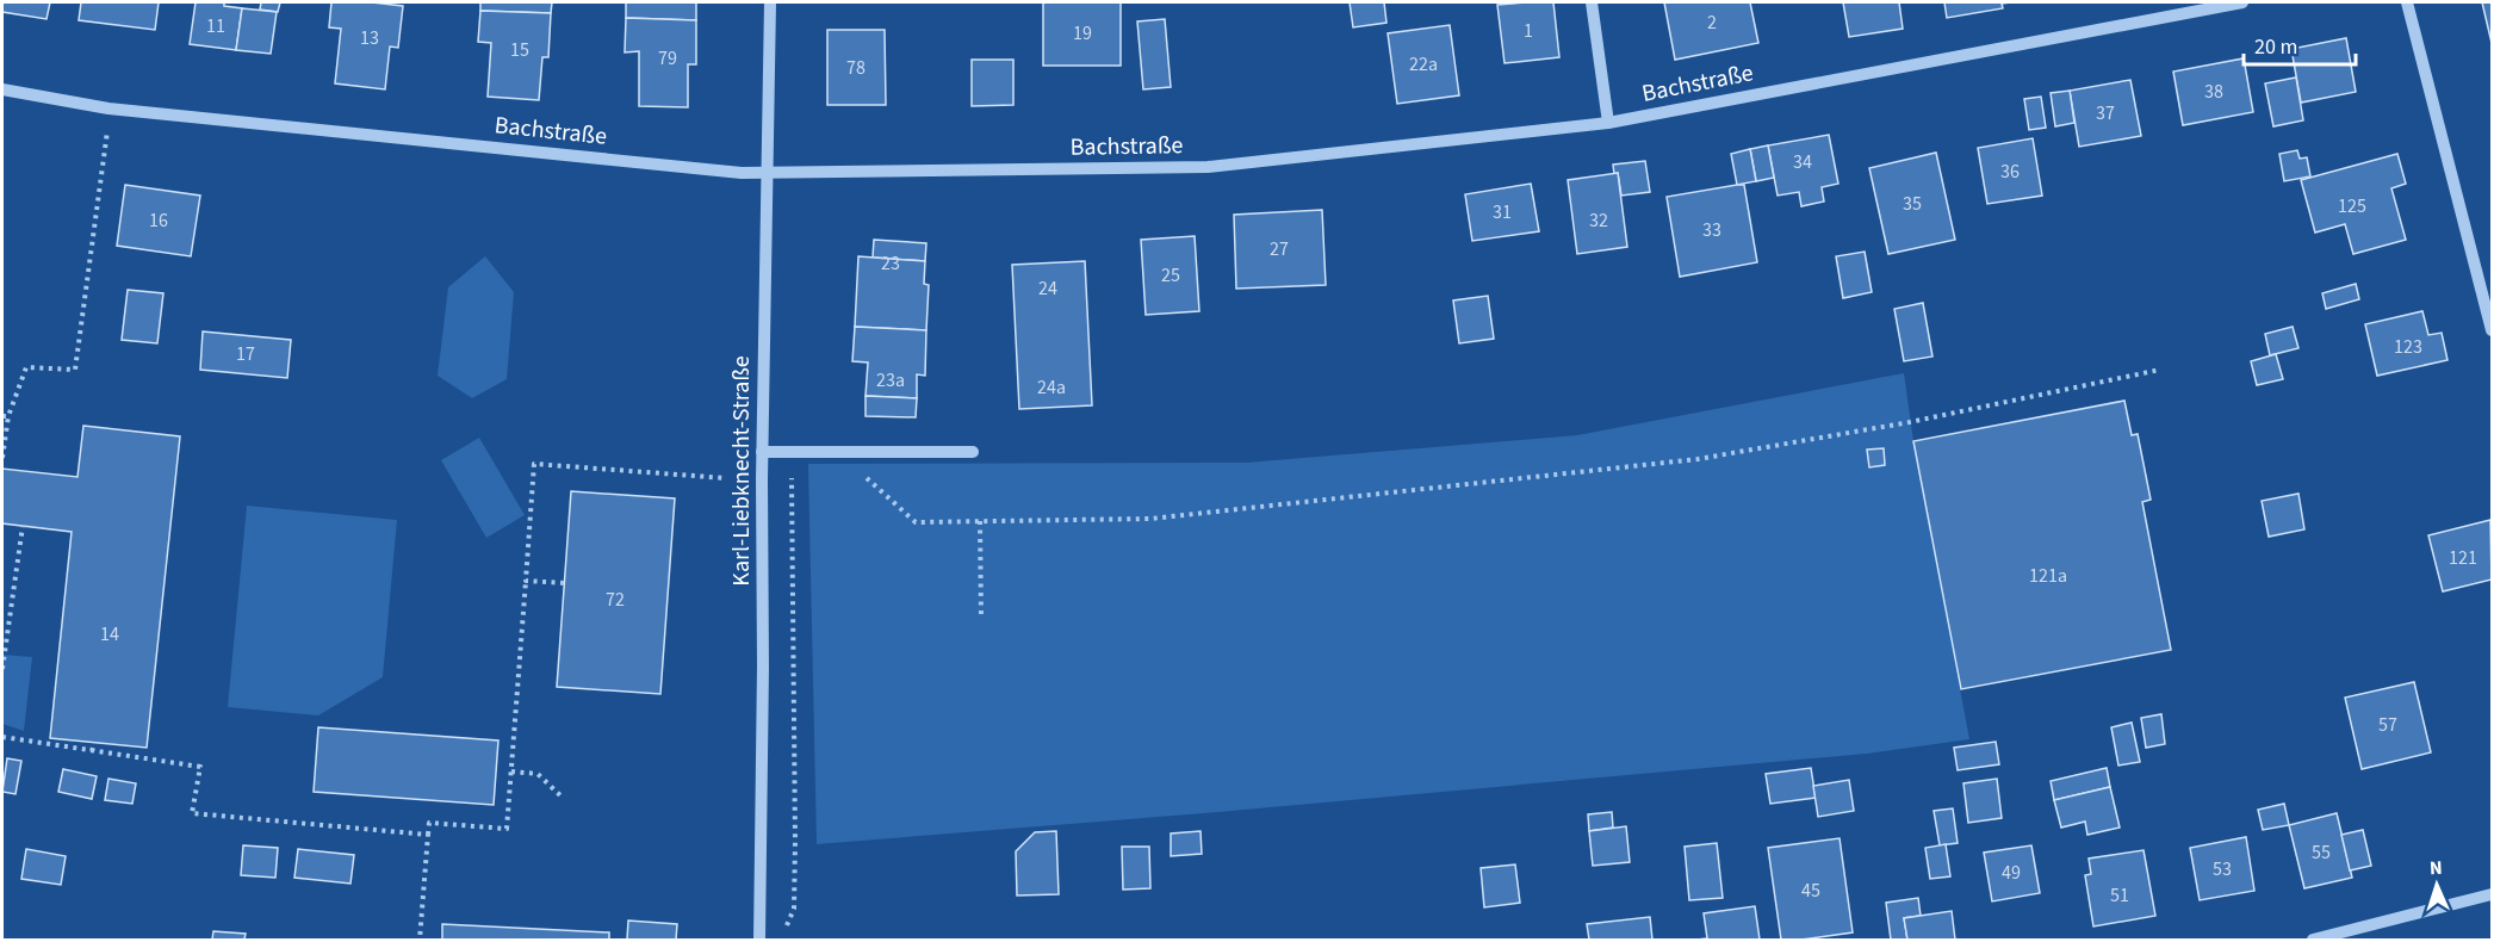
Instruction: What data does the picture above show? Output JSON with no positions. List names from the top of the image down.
{
  "streets": {
    "street": ["Bachstraße", "Karl-Liebknecht-Straße"]
  },
  "crossings": [
    ["Bachstraße", "Karl-Liebknecht-Straße"]
  ],
  "house_numbers": [
    "2",
    "11",
    "1",
    "19",
    "13",
    "15",
    "79",
    "22a",
    "78",
    "38",
    "37",
    "34",
    "36",
    "35",
    "125",
    "31",
    "16",
    "32",
    "33",
    "27",
    "23",
    "25",
    "24",
    "123",
    "17",
    "23a",
    "24a",
    "121",
    "121a",
    "72",
    "14",
    "57",
    "55",
    "53",
    "49",
    "45",
    "51"
  ],
  "scale_bar": "20 m",
  "north": "top"
}
